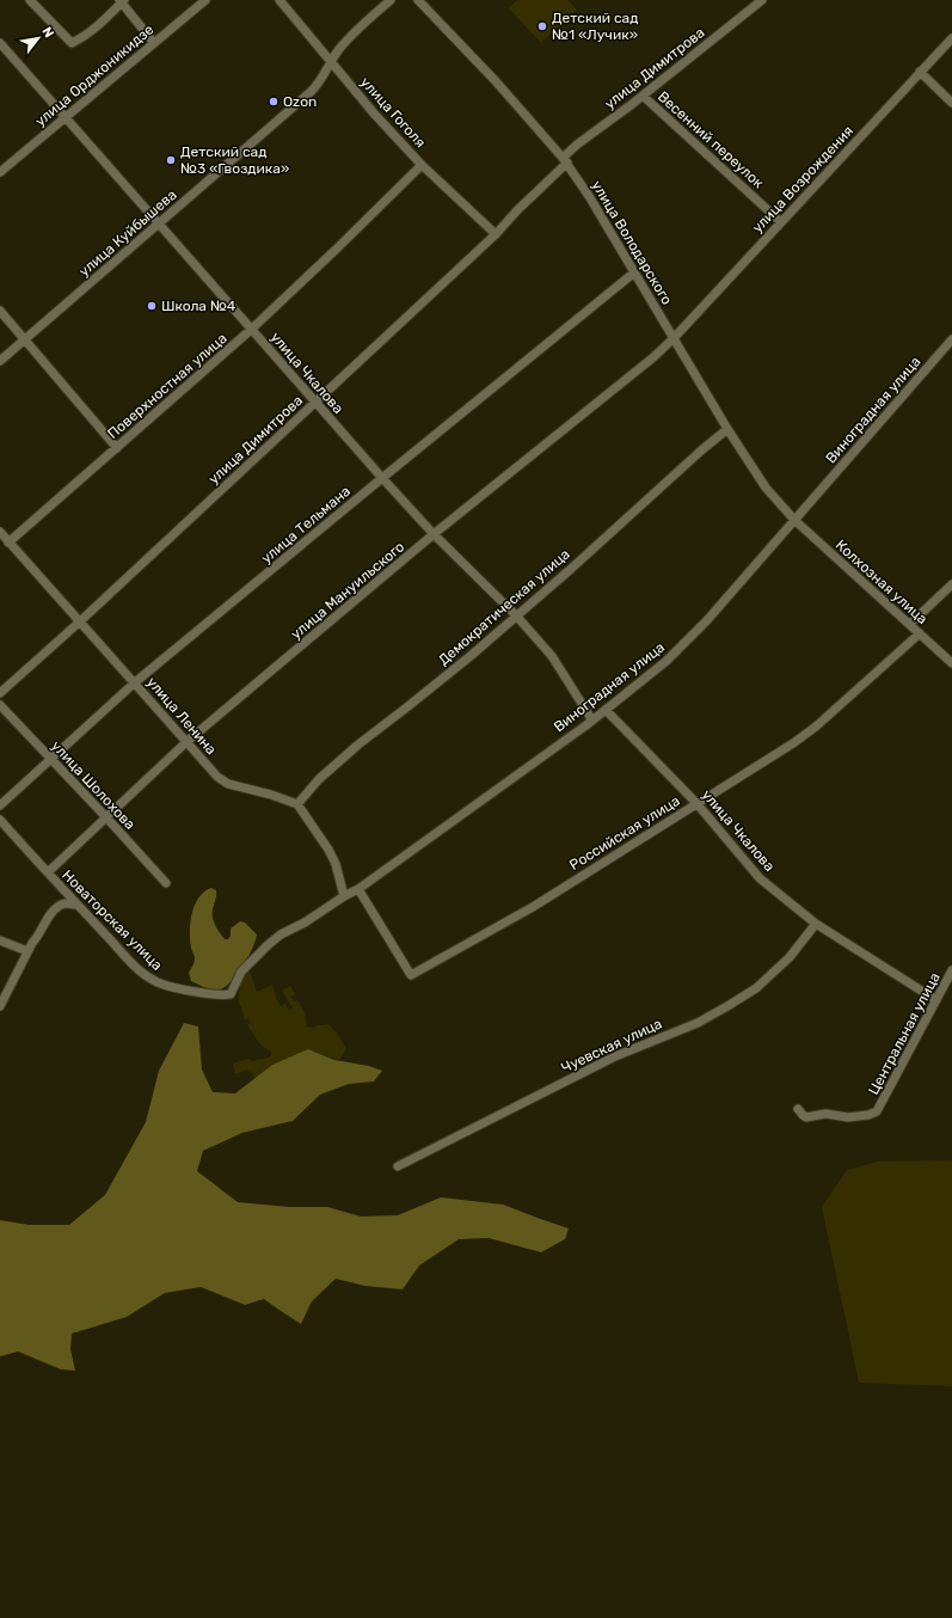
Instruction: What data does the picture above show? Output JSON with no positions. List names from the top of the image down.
{
  "streets": {
    "street": [
      "улица Димитрова",
      "улица Орджоникидзе",
      "улица Гоголя",
      "Весенний переулок",
      "улица Возрождения",
      "улица Куйбышева",
      "улица Володарского",
      "улица Чкалова",
      "Поверхностная улица",
      "Виноградная улица",
      "улица Тельмана",
      "Колхозная улица",
      "улица Мануильского",
      "Демократическая улица",
      "улица Ленина",
      "улица Шолохова",
      "Российская улица",
      "Новаторская улица",
      "Центральная улица",
      "Чуевская улица"
    ]
  },
  "crossings": [
    ["улица Димитрова", "улица Гоголя"],
    ["улица Димитрова", "Весенний переулок"],
    ["улица Димитрова", "улица Володарского"],
    ["улица Димитрова", "улица Чкалова"],
    ["улица Димитрова", "улица Ленина"],
    ["улица Орджоникидзе", "улица Чкалова"],
    ["улица Гоголя", "улица Куйбышева"],
    ["улица Гоголя", "Поверхностная улица"],
    ["Весенний переулок", "улица Возрождения"],
    ["улица Возрождения", "улица Володарского"],
    ["улица Возрождения", "улица Мануильского"],
    ["улица Куйбышева", "улица Чкалова"],
    ["улица Володарского", "Виноградная улица"],
    ["улица Володарского", "улица Тельмана"],
    ["улица Володарского", "Колхозная улица"],
    ["улица Володарского", "улица Мануильского"],
    ["улица Володарского", "Демократическая улица"],
    ["улица Чкалова", "Поверхностная улица"],
    ["улица Чкалова", "Виноградная улица"],
    ["улица Чкалова", "улица Тельмана"],
    ["улица Чкалова", "улица Мануильского"],
    ["улица Чкалова", "Демократическая улица"],
    ["улица Чкалова", "Российская улица"],
    ["улица Чкалова", "Центральная улица"],
    ["улица Чкалова", "Чуевская улица"],
    ["Поверхностная улица", "улица Ленина"],
    ["Виноградная улица", "Колхозная улица"],
    ["Виноградная улица", "Российская улица"],
    ["Виноградная улица", "Новаторская улица"],
    ["улица Тельмана", "улица Ленина"],
    ["улица Тельмана", "улица Шолохова"],
    ["Колхозная улица", "Российская улица"],
    ["улица Мануильского", "улица Ленина"],
    ["улица Мануильского", "улица Шолохова"],
    ["улица Мануильского", "Новаторская улица"],
    ["Демократическая улица", "улица Ленина"]
  ],
  "places": [
    "Детский сад №1 «Лучик»",
    "Ozon",
    "Детский сад №3 «Гвоздика»",
    "Школа №4"
  ],
  "north": "top right"
}
